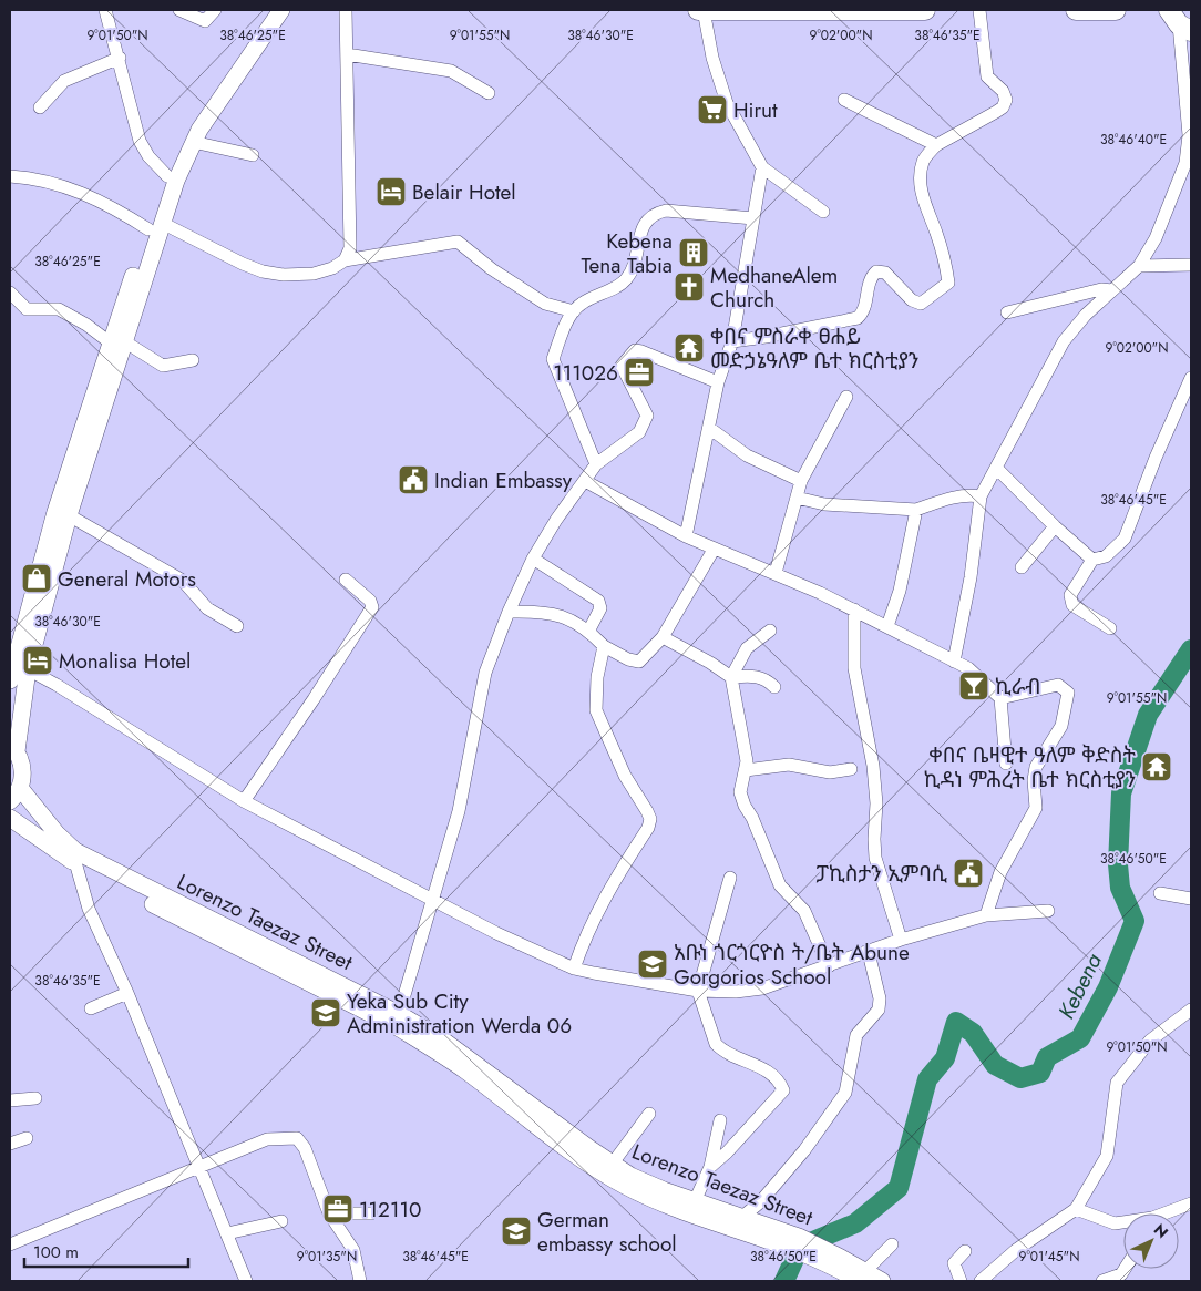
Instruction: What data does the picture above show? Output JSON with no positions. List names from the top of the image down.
{
  "streets": {
    "main road": ["Lorenzo Taezaz Street"]
  },
  "water": ["Kebena"],
  "places": {
    "supermarket": ["Hirut"],
    "hotel": ["Belair Hotel", "Monalisa Hotel"],
    "building": ["Kebena Tena Tabia"],
    "church": ["MedhaneAlem Church"],
    "temple": ["ቀበና ምስራቀ ፀሐይ መድኃኔዓለም ቤተ ክርስቲያን", "ቀበና ቤዛዊተ ዓለም ቅድስት ኪዳነ ምሕረት ቤተ ክርስቲያን"],
    "office": ["111026", "112110"],
    "public building": ["Indian Embassy", "ፓኪስታን ኢምባሲ"],
    "shop": ["General Motors"],
    "bar": ["ኪራብ"],
    "school or university": ["አቡነ ጎርጎርዮስ ት/ቤት Abune Gorgorios School", "Yeka Sub City Administration Werda 06", "German embassy school"]
  },
  "scale_bar": "100 m",
  "north": "top right",
  "coordinates": [
    "9°01'50\"N",
    "9°01'55\"N",
    "9°02'00\"N",
    "38°46'25\"E",
    "38°46'30\"E",
    "38°46'35\"E",
    "38°46'40\"E",
    "38°46'45\"E",
    "38°46'50\"E",
    "9°01'35\"N",
    "9°01'45\"N"
  ]
}
